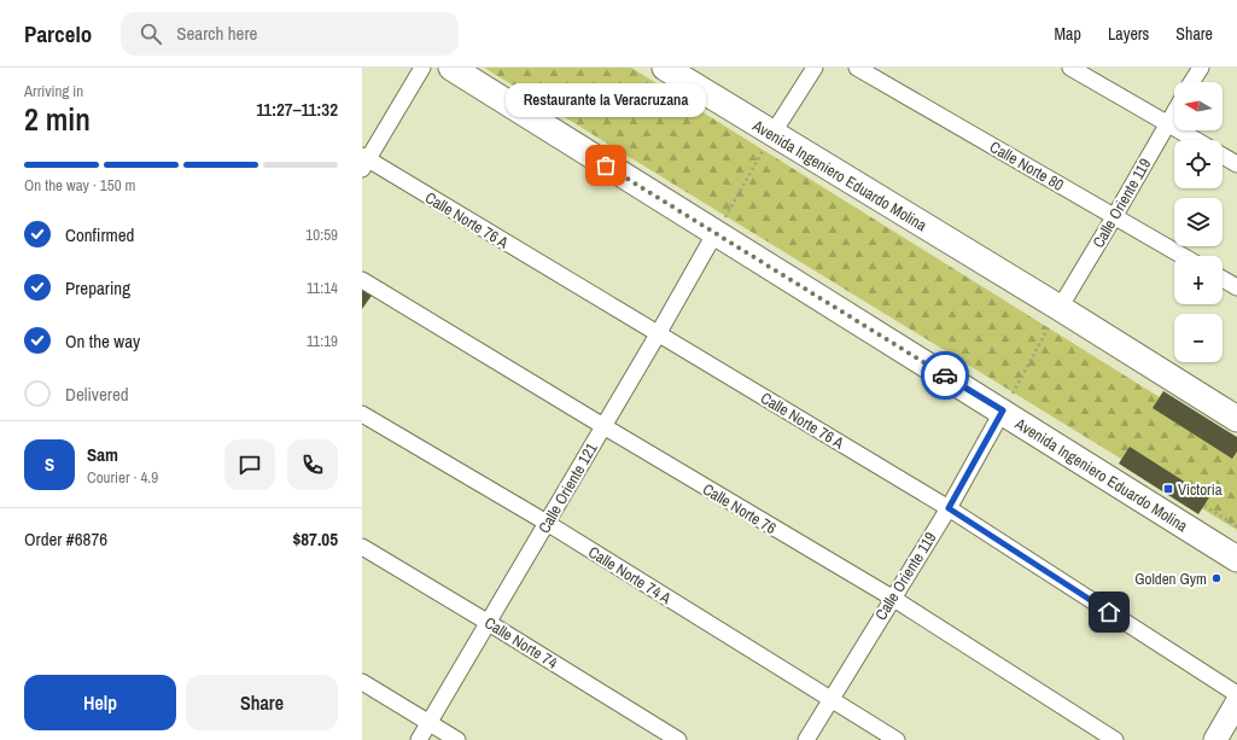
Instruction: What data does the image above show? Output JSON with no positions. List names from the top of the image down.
{
  "streets": {
    "main road": ["Avenida Ingeniero Eduardo Molina"],
    "street": [
      "Calle Norte 80",
      "Calle Oriente 119",
      "Calle Norte 76 A",
      "Calle Oriente 121",
      "Calle Norte 76",
      "Calle Norte 74 A",
      "Calle Norte 74"
    ]
  },
  "crossings": [
    ["Calle Norte 80", "Calle Oriente 119"],
    ["Avenida Ingeniero Eduardo Molina", "Calle Oriente 119"],
    ["Avenida Ingeniero Eduardo Molina", "Calle Oriente 121"],
    ["Calle Oriente 119", "Calle Norte 76 A"],
    ["Calle Oriente 119", "Calle Norte 76"],
    ["Calle Oriente 119", "Calle Norte 74 A"],
    ["Calle Norte 76 A", "Calle Oriente 121"],
    ["Calle Oriente 121", "Calle Norte 76"],
    ["Calle Oriente 121", "Calle Norte 74 A"],
    ["Calle Oriente 121", "Calle Norte 74"]
  ],
  "places": {
    "other": ["Restaurante la Veracruzana", "Golden Gym"],
    "transit": ["Victoria"]
  },
  "north": "left",
  "page": {
    "header": "Parcelo",
    "search": "Search here",
    "nav": ["Map", "Layers", "Share"],
    "heading": ["2 min", "Arriving in", "11:27–11:32"],
    "panel": [
      "Sam",
      "Courier · 4.9",
      "Order #6876",
      "$87.05"
    ],
    "map_buttons": ["+", "−"],
    "bubble": "Restaurante la Veracruzana",
    "bar": "On the way · 150 m",
    "list": [
      ["Confirmed", "10:59"],
      ["Preparing", "11:14"],
      ["On the way", "11:19"],
      "Delivered"
    ],
    "round": "S",
    "buttons": ["Help", "Share"]
  }
}
